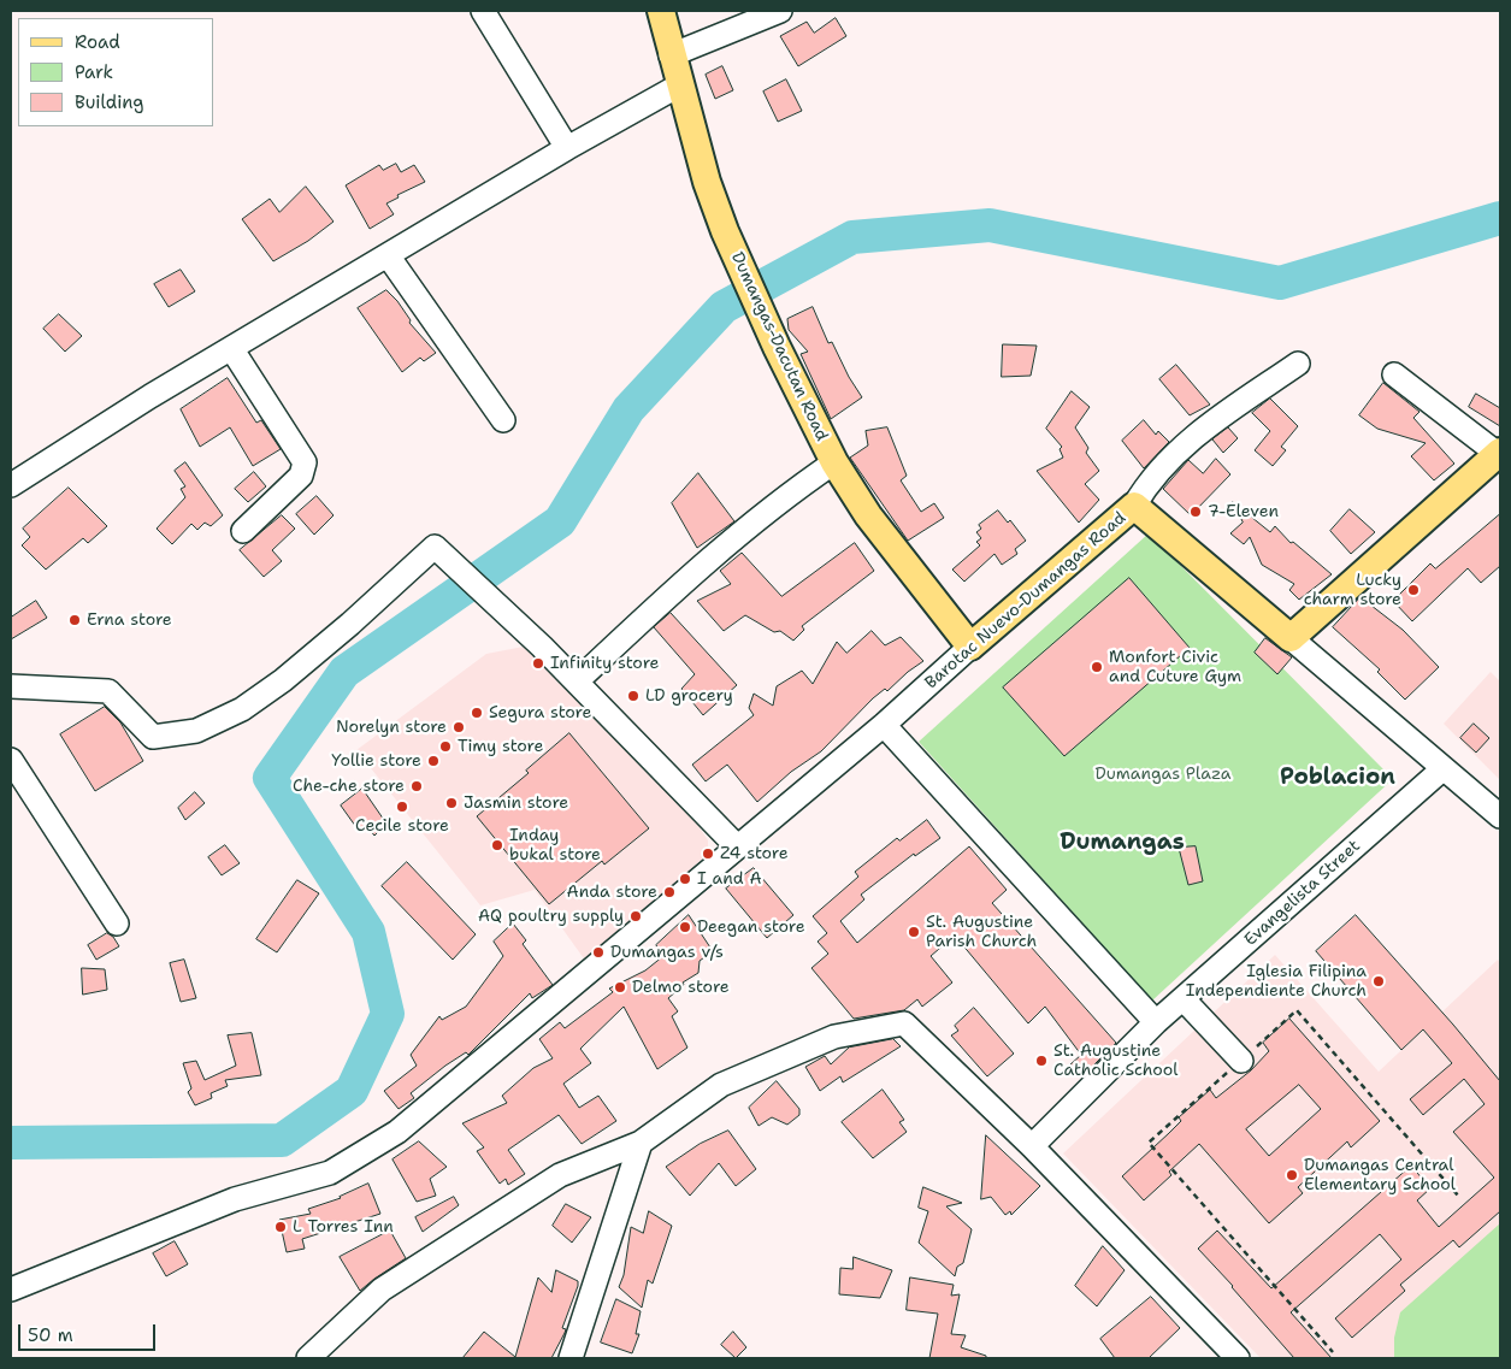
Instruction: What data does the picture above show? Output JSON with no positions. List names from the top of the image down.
{
  "streets": {
    "main road": ["Dumangas-Dacutan Road", "Barotac Nuevo-Dumangas Road"],
    "street": ["Evangelista Street"]
  },
  "crossings": [
    ["Dumangas-Dacutan Road", "Barotac Nuevo-Dumangas Road"]
  ],
  "districts": ["Poblacion", "Dumangas"],
  "parks": ["Dumangas Plaza"],
  "places": [
    "7-Eleven",
    "Lucky charm store",
    "Erna store",
    "Infinity store",
    "Monfort Civic and Cuture Gym",
    "LD grocery",
    "Segura store",
    "Norelyn store",
    "Timy store",
    "Yollie store",
    "Che-che store",
    "Jasmin store",
    "Cecile store",
    "Inday bukal store",
    "Z4 store",
    "I and A",
    "Anda store",
    "AQ poultry supply",
    "Deegan store",
    "St. Augustine Parish Church",
    "Dumangas v/s",
    "Iglesia Filipina Independiente Church",
    "Delmo store",
    "St. Augustine Catholic School",
    "Dumangas Central Elementary School",
    "L Torres Inn"
  ],
  "legend": ["Road", "Park", "Building"],
  "scale_bar": "50 m"
}
